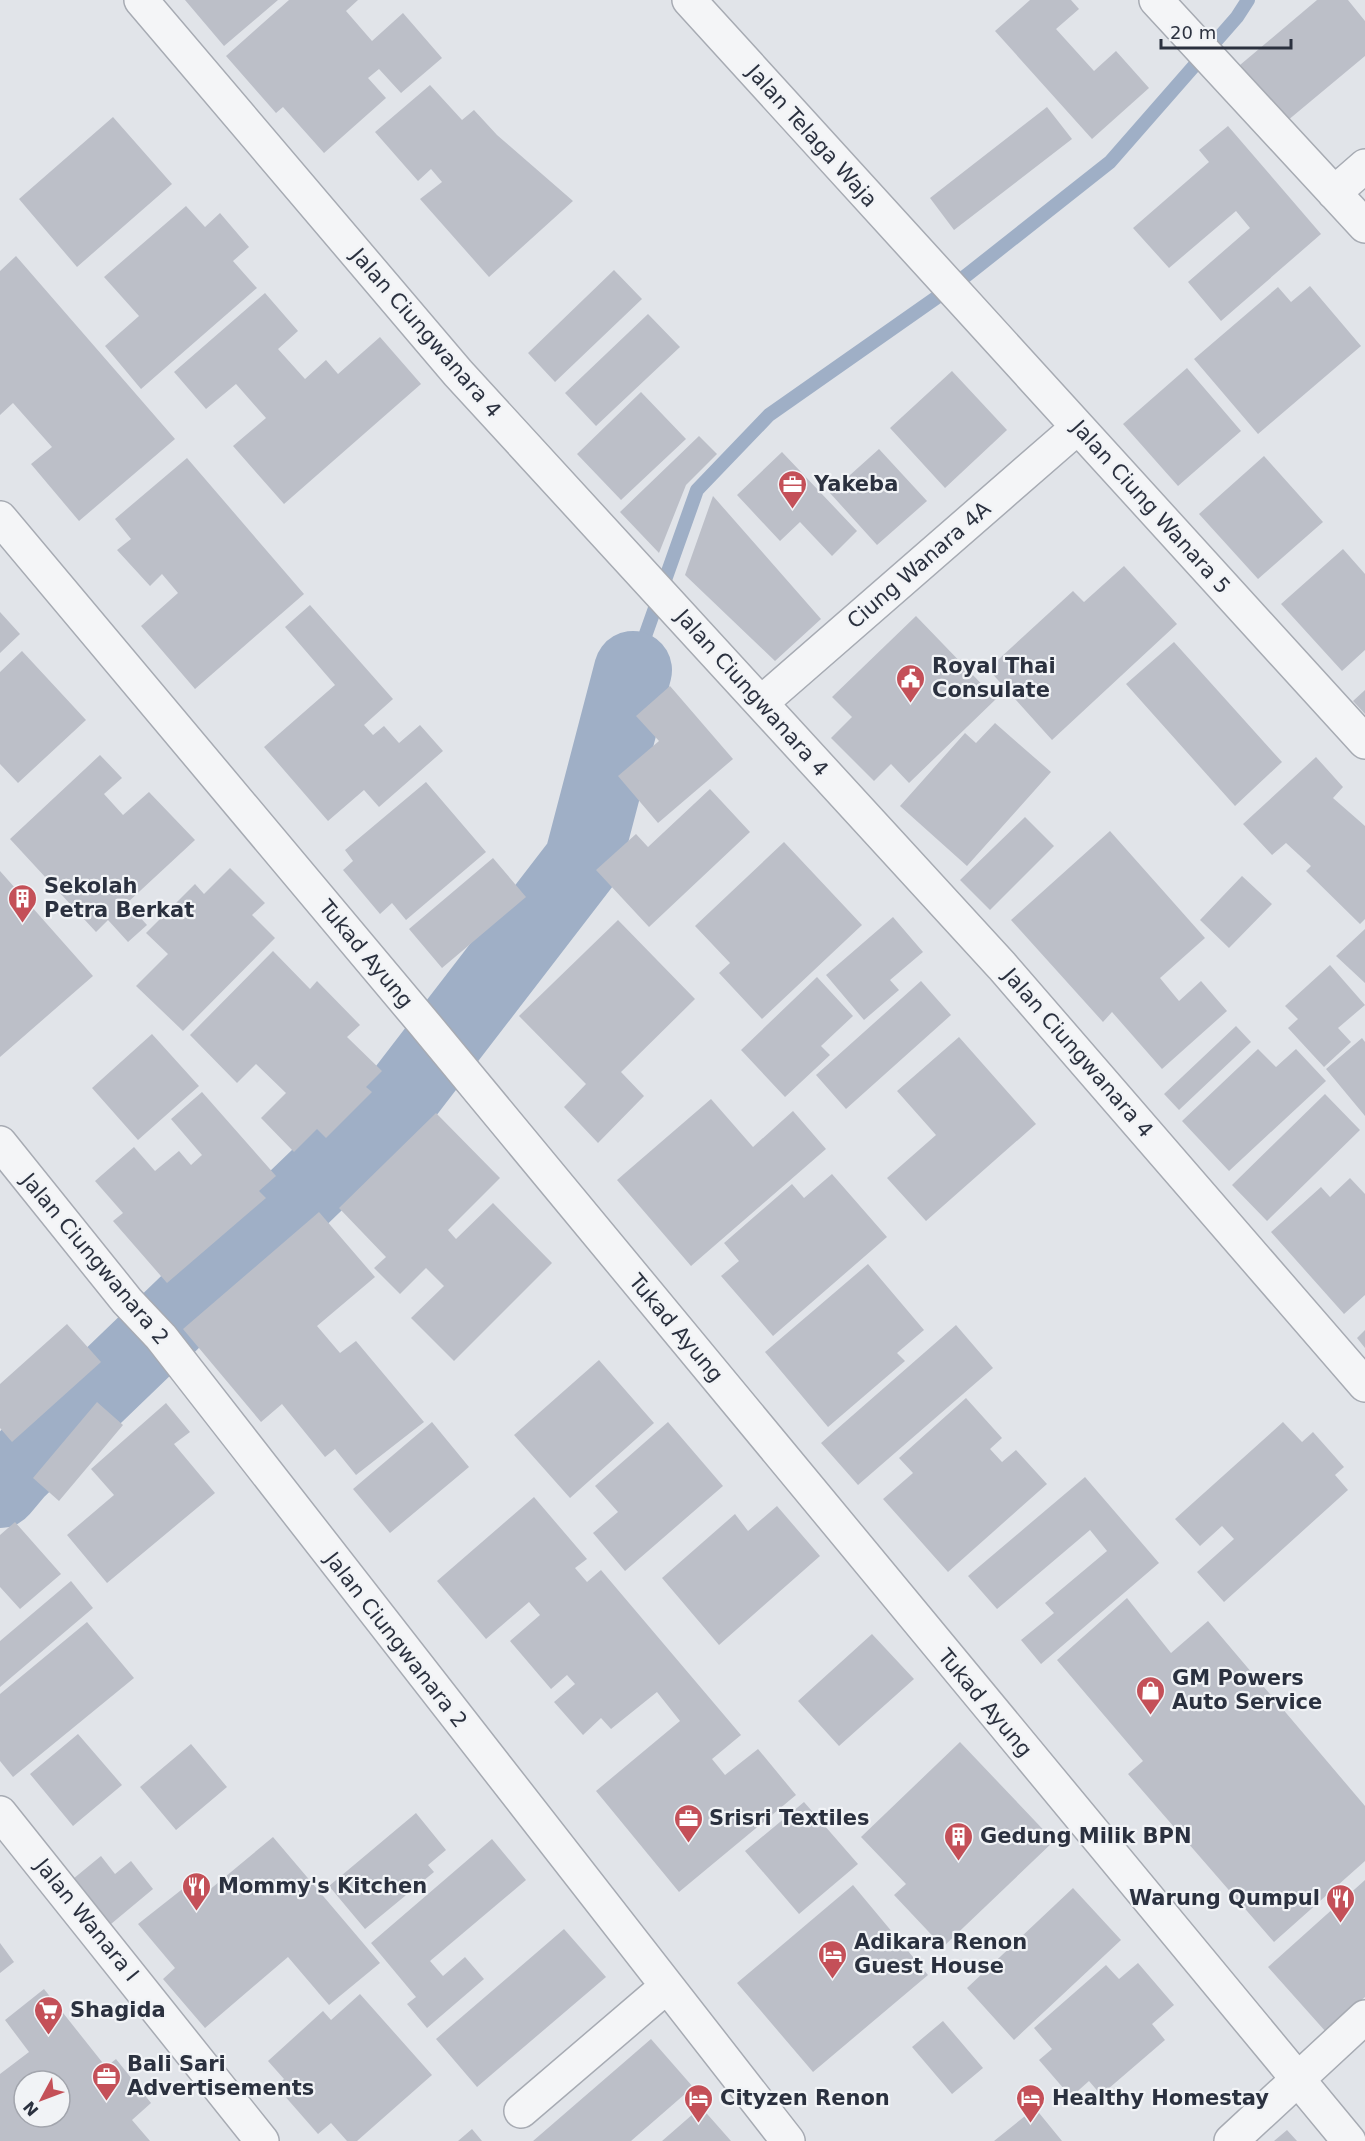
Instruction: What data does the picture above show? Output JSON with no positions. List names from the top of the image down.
{
  "streets": {
    "street": [
      "Jalan Telaga Waja",
      "Jalan Ciungwanara 4",
      "Jalan Ciung Wanara 5",
      "Ciung Wanara 4A",
      "Tukad Ayung",
      "Jalan Ciungwanara 2",
      "Jalan Wanara I"
    ]
  },
  "crossings": [
    ["Jalan Telaga Waja", "Jalan Ciung Wanara 5"],
    ["Jalan Ciungwanara 4", "Ciung Wanara 4A"],
    ["Jalan Ciung Wanara 5", "Ciung Wanara 4A"]
  ],
  "places": {
    "office": ["Yakeba", "Srisri Textiles", "Bali Sari Advertisements"],
    "public building": ["Royal Thai Consulate"],
    "building": ["Sekolah Petra Berkat", "Gedung Milik BPN"],
    "shop": ["GM Powers Auto Service"],
    "restaurant": ["Mommy's Kitchen", "Warung Qumpul"],
    "hotel": ["Adikara Renon Guest House", "Cityzen Renon", "Healthy Homestay"],
    "supermarket": ["Shagida"]
  },
  "scale_bar": "20 m",
  "north": "bottom left"
}
